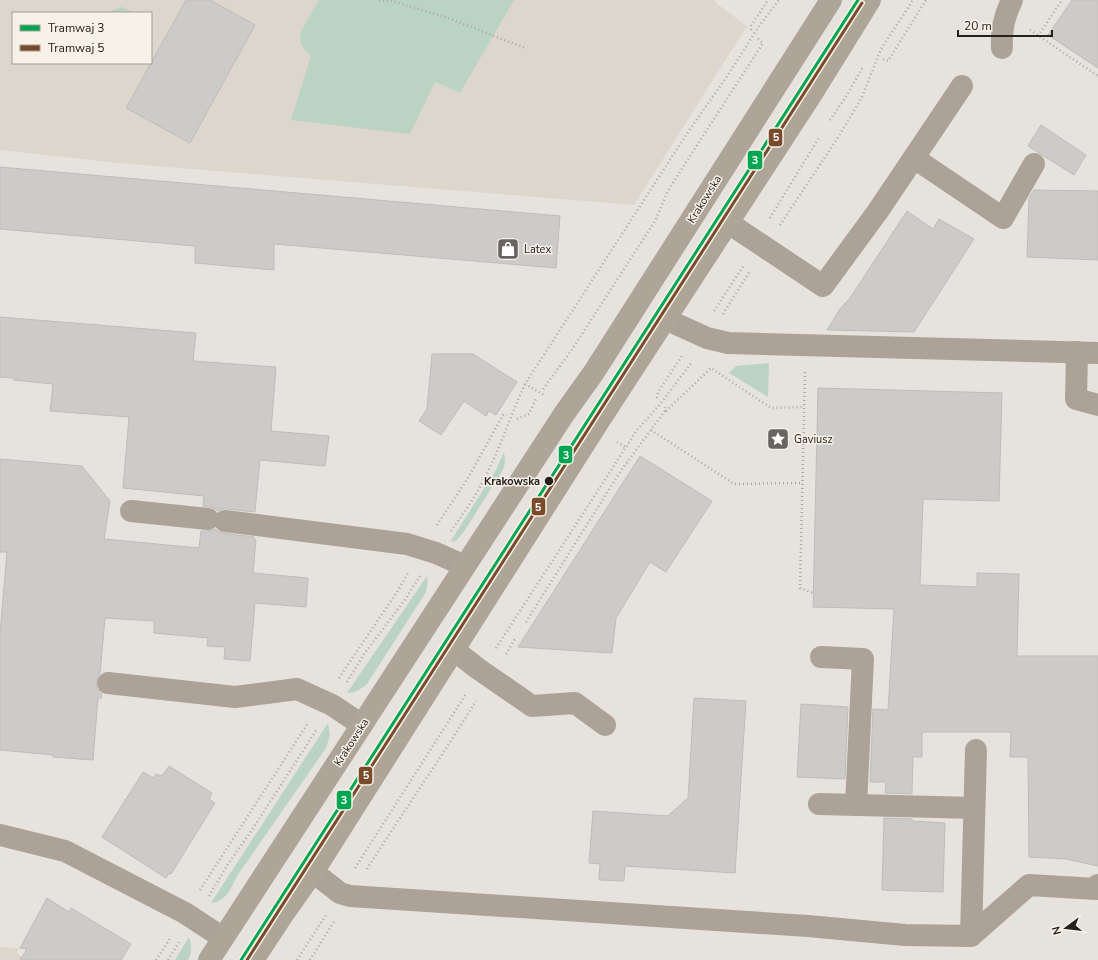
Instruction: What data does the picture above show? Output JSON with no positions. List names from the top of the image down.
{
  "streets": {
    "main road": ["Krakowska"]
  },
  "places": {
    "shop": ["Latex"],
    "place": ["Gaviusz"],
    "other": ["Krakowska"]
  },
  "lines": ["tram line 3", "tram line 5"],
  "legend": ["Tramwaj 3", "Tramwaj 5"],
  "scale_bar": "20 m",
  "north": "left"
}
